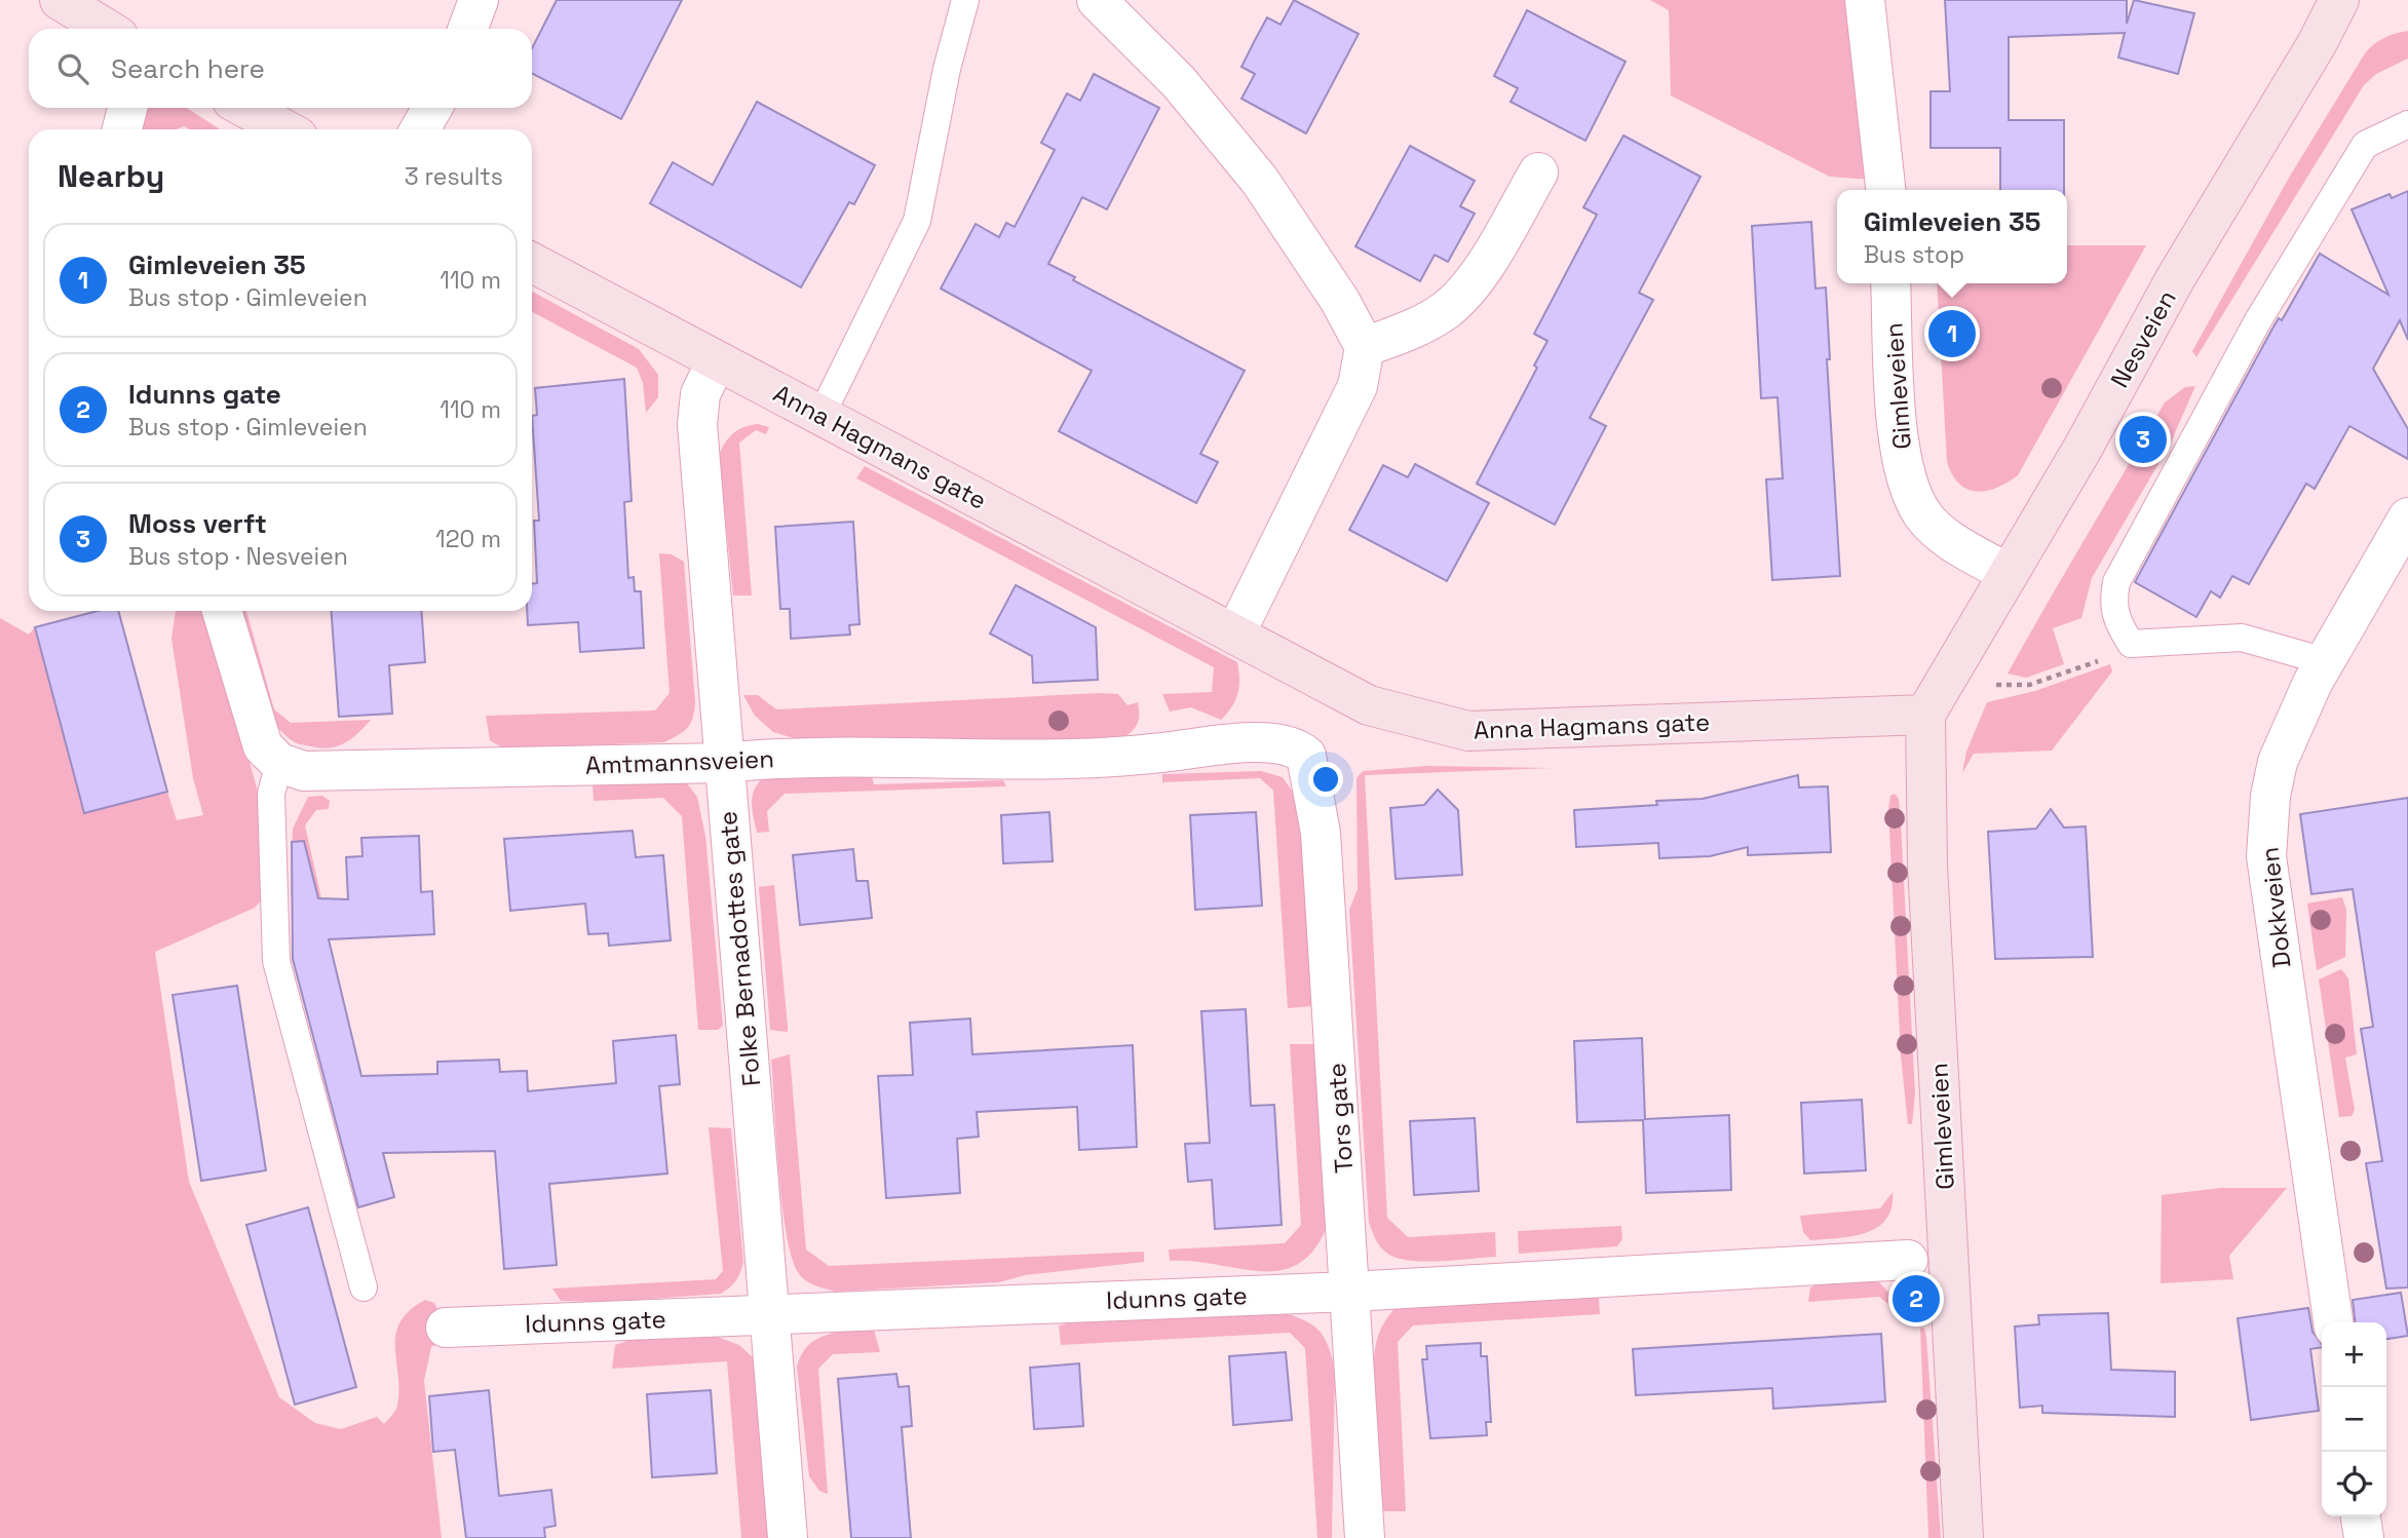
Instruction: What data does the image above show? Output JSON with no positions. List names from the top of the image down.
{
  "streets": {
    "street": [
      "Nesveien",
      "Gimleveien",
      "Anna Hagmans gate",
      "Amtmannsveien",
      "Dokkveien",
      "Folke Bernadottes gate",
      "Tors gate",
      "Idunns gate"
    ]
  },
  "crossings": [
    ["Nesveien", "Gimleveien"],
    ["Nesveien", "Anna Hagmans gate"],
    ["Gimleveien", "Anna Hagmans gate"],
    ["Anna Hagmans gate", "Folke Bernadottes gate"],
    ["Amtmannsveien", "Folke Bernadottes gate"],
    ["Amtmannsveien", "Tors gate"],
    ["Folke Bernadottes gate", "Idunns gate"],
    ["Tors gate", "Idunns gate"]
  ],
  "page": {
    "search": "Search here",
    "heading": ["Nearby", "3 results"],
    "popup": ["Gimleveien 35", "Bus stop"],
    "list": [
      {
        "mark": "1",
        "name": "Gimleveien 35",
        "note": "Bus stop · Gimleveien",
        "value": "110 m"
      },
      {
        "mark": "2",
        "name": "Idunns gate",
        "note": "Bus stop · Gimleveien",
        "value": "110 m"
      },
      {
        "mark": "3",
        "name": "Moss verft",
        "note": "Bus stop · Nesveien",
        "value": "120 m"
      }
    ],
    "pins": ["1", "3", "2"],
    "map_buttons": ["+", "−"]
  }
}
